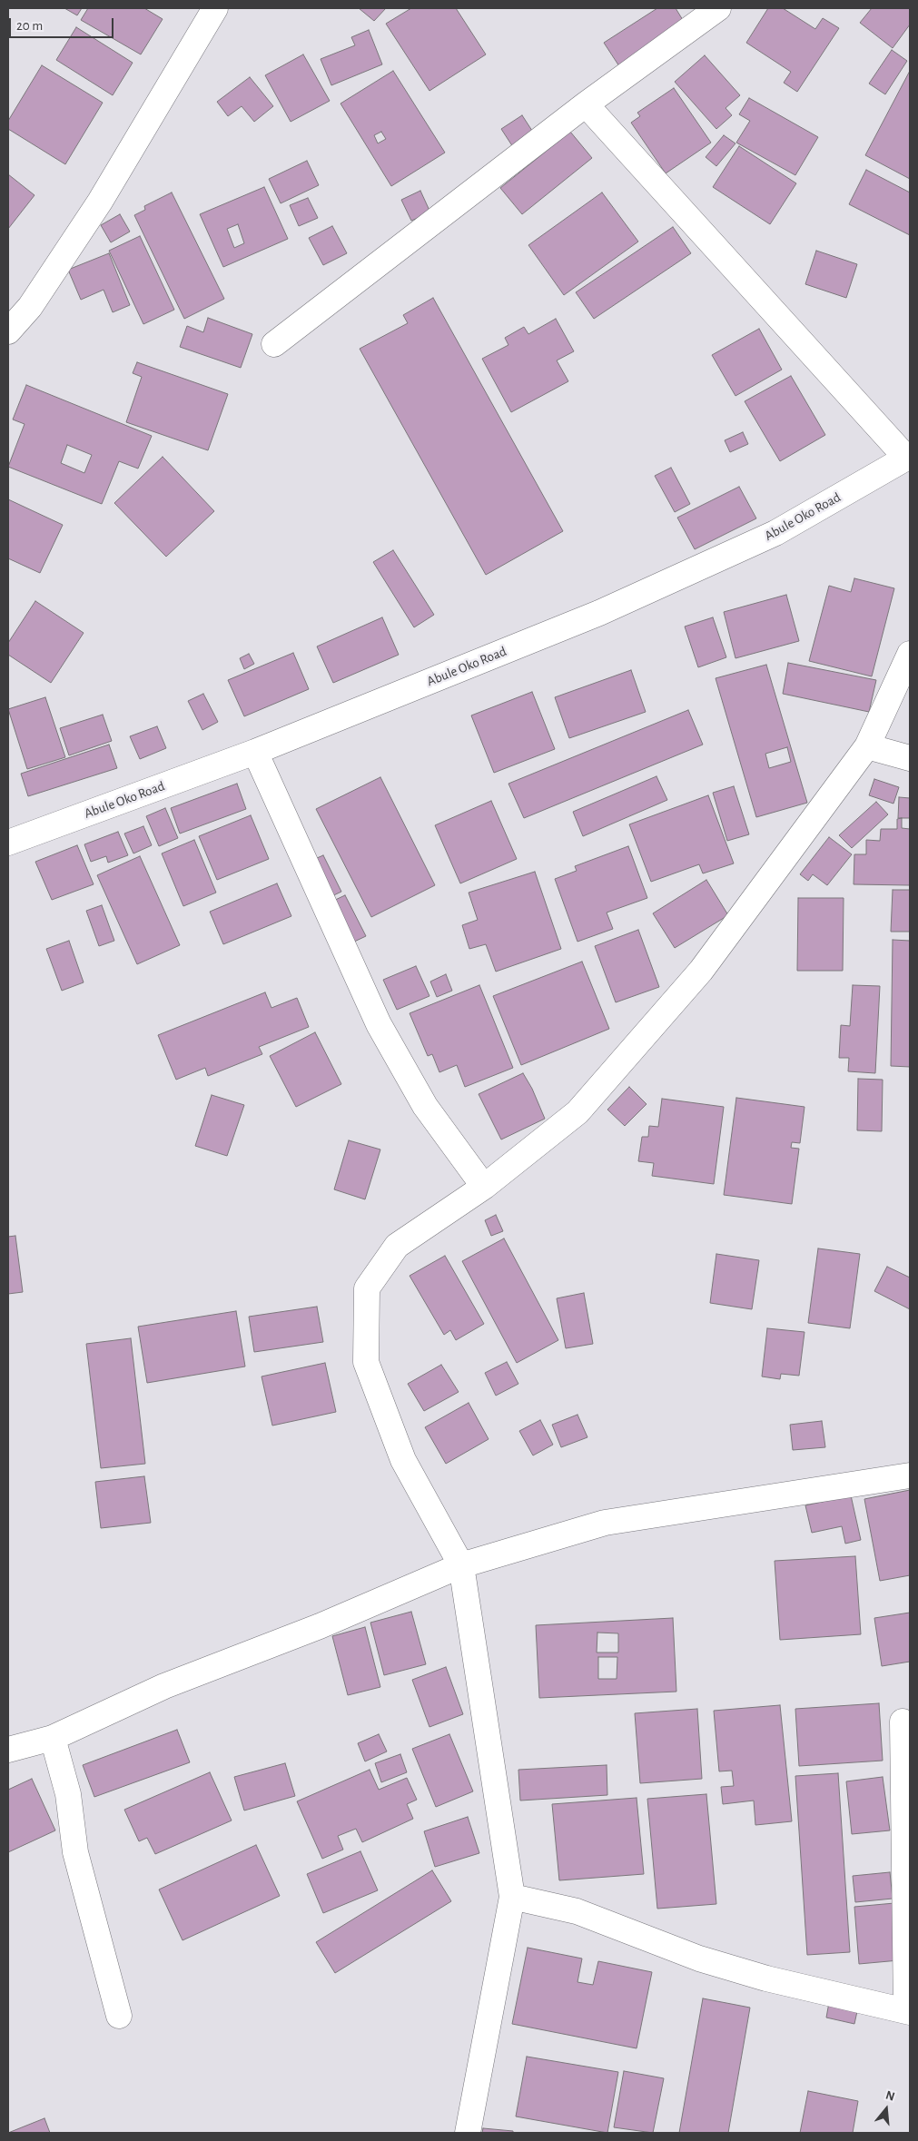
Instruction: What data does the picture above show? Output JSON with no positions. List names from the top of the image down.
{
  "streets": {
    "street": ["Abule Oko Road"]
  },
  "scale_bar": "20 m",
  "north": "top"
}
